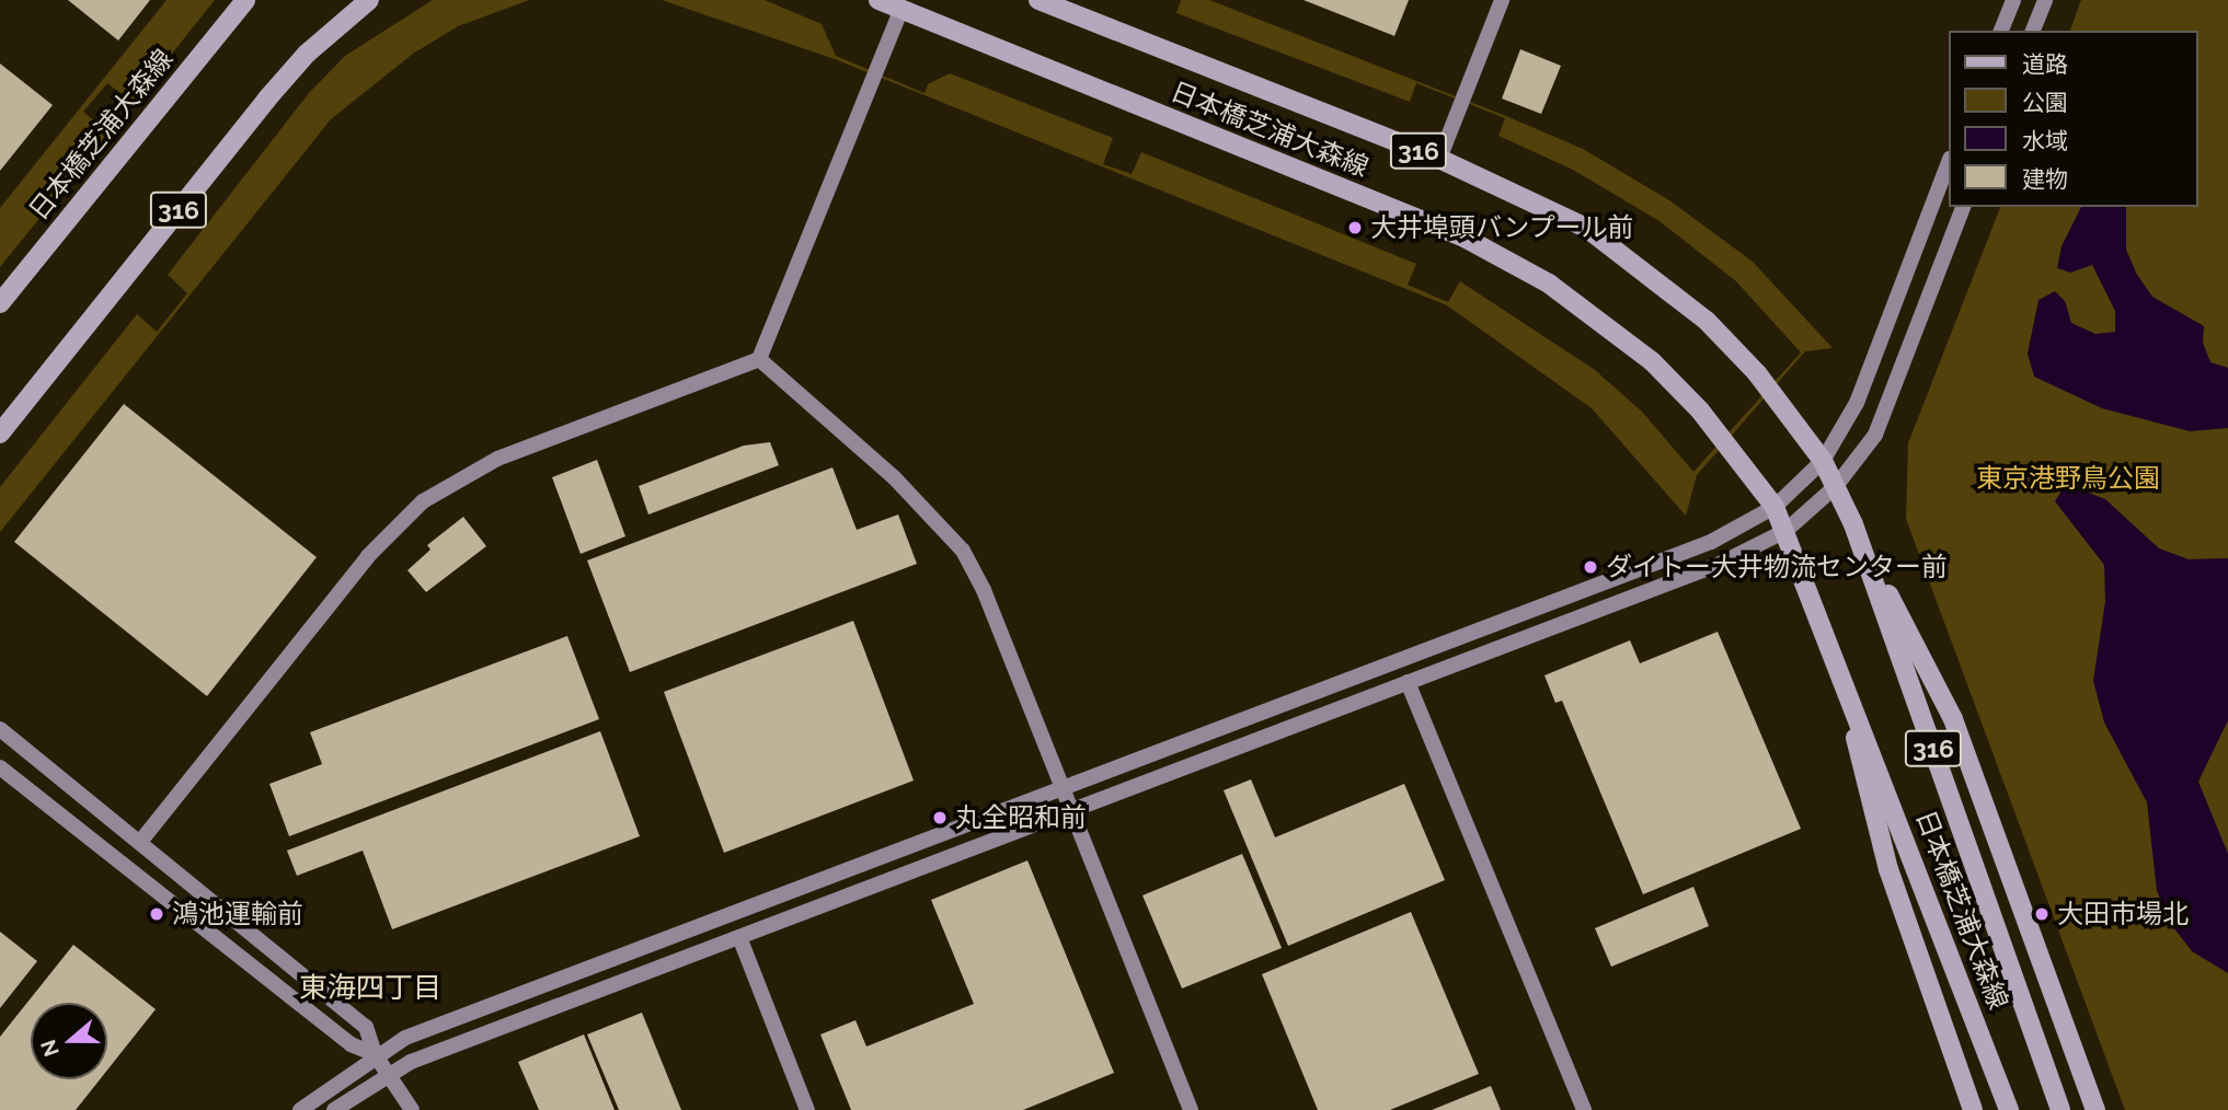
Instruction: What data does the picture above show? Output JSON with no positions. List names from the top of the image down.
{
  "streets": {
    "main road": ["日本橋芝浦大森線", "316"]
  },
  "districts": ["東海四丁目"],
  "parks": ["東京港野鳥公園"],
  "places": [
    "大井埠頭バンプール前",
    "ダイトー大井物流センター前",
    "丸全昭和前",
    "鴻池運輸前",
    "大田市場北"
  ],
  "legend": [
    "道路",
    "公園",
    "水域",
    "建物"
  ],
  "north": "left"
}
